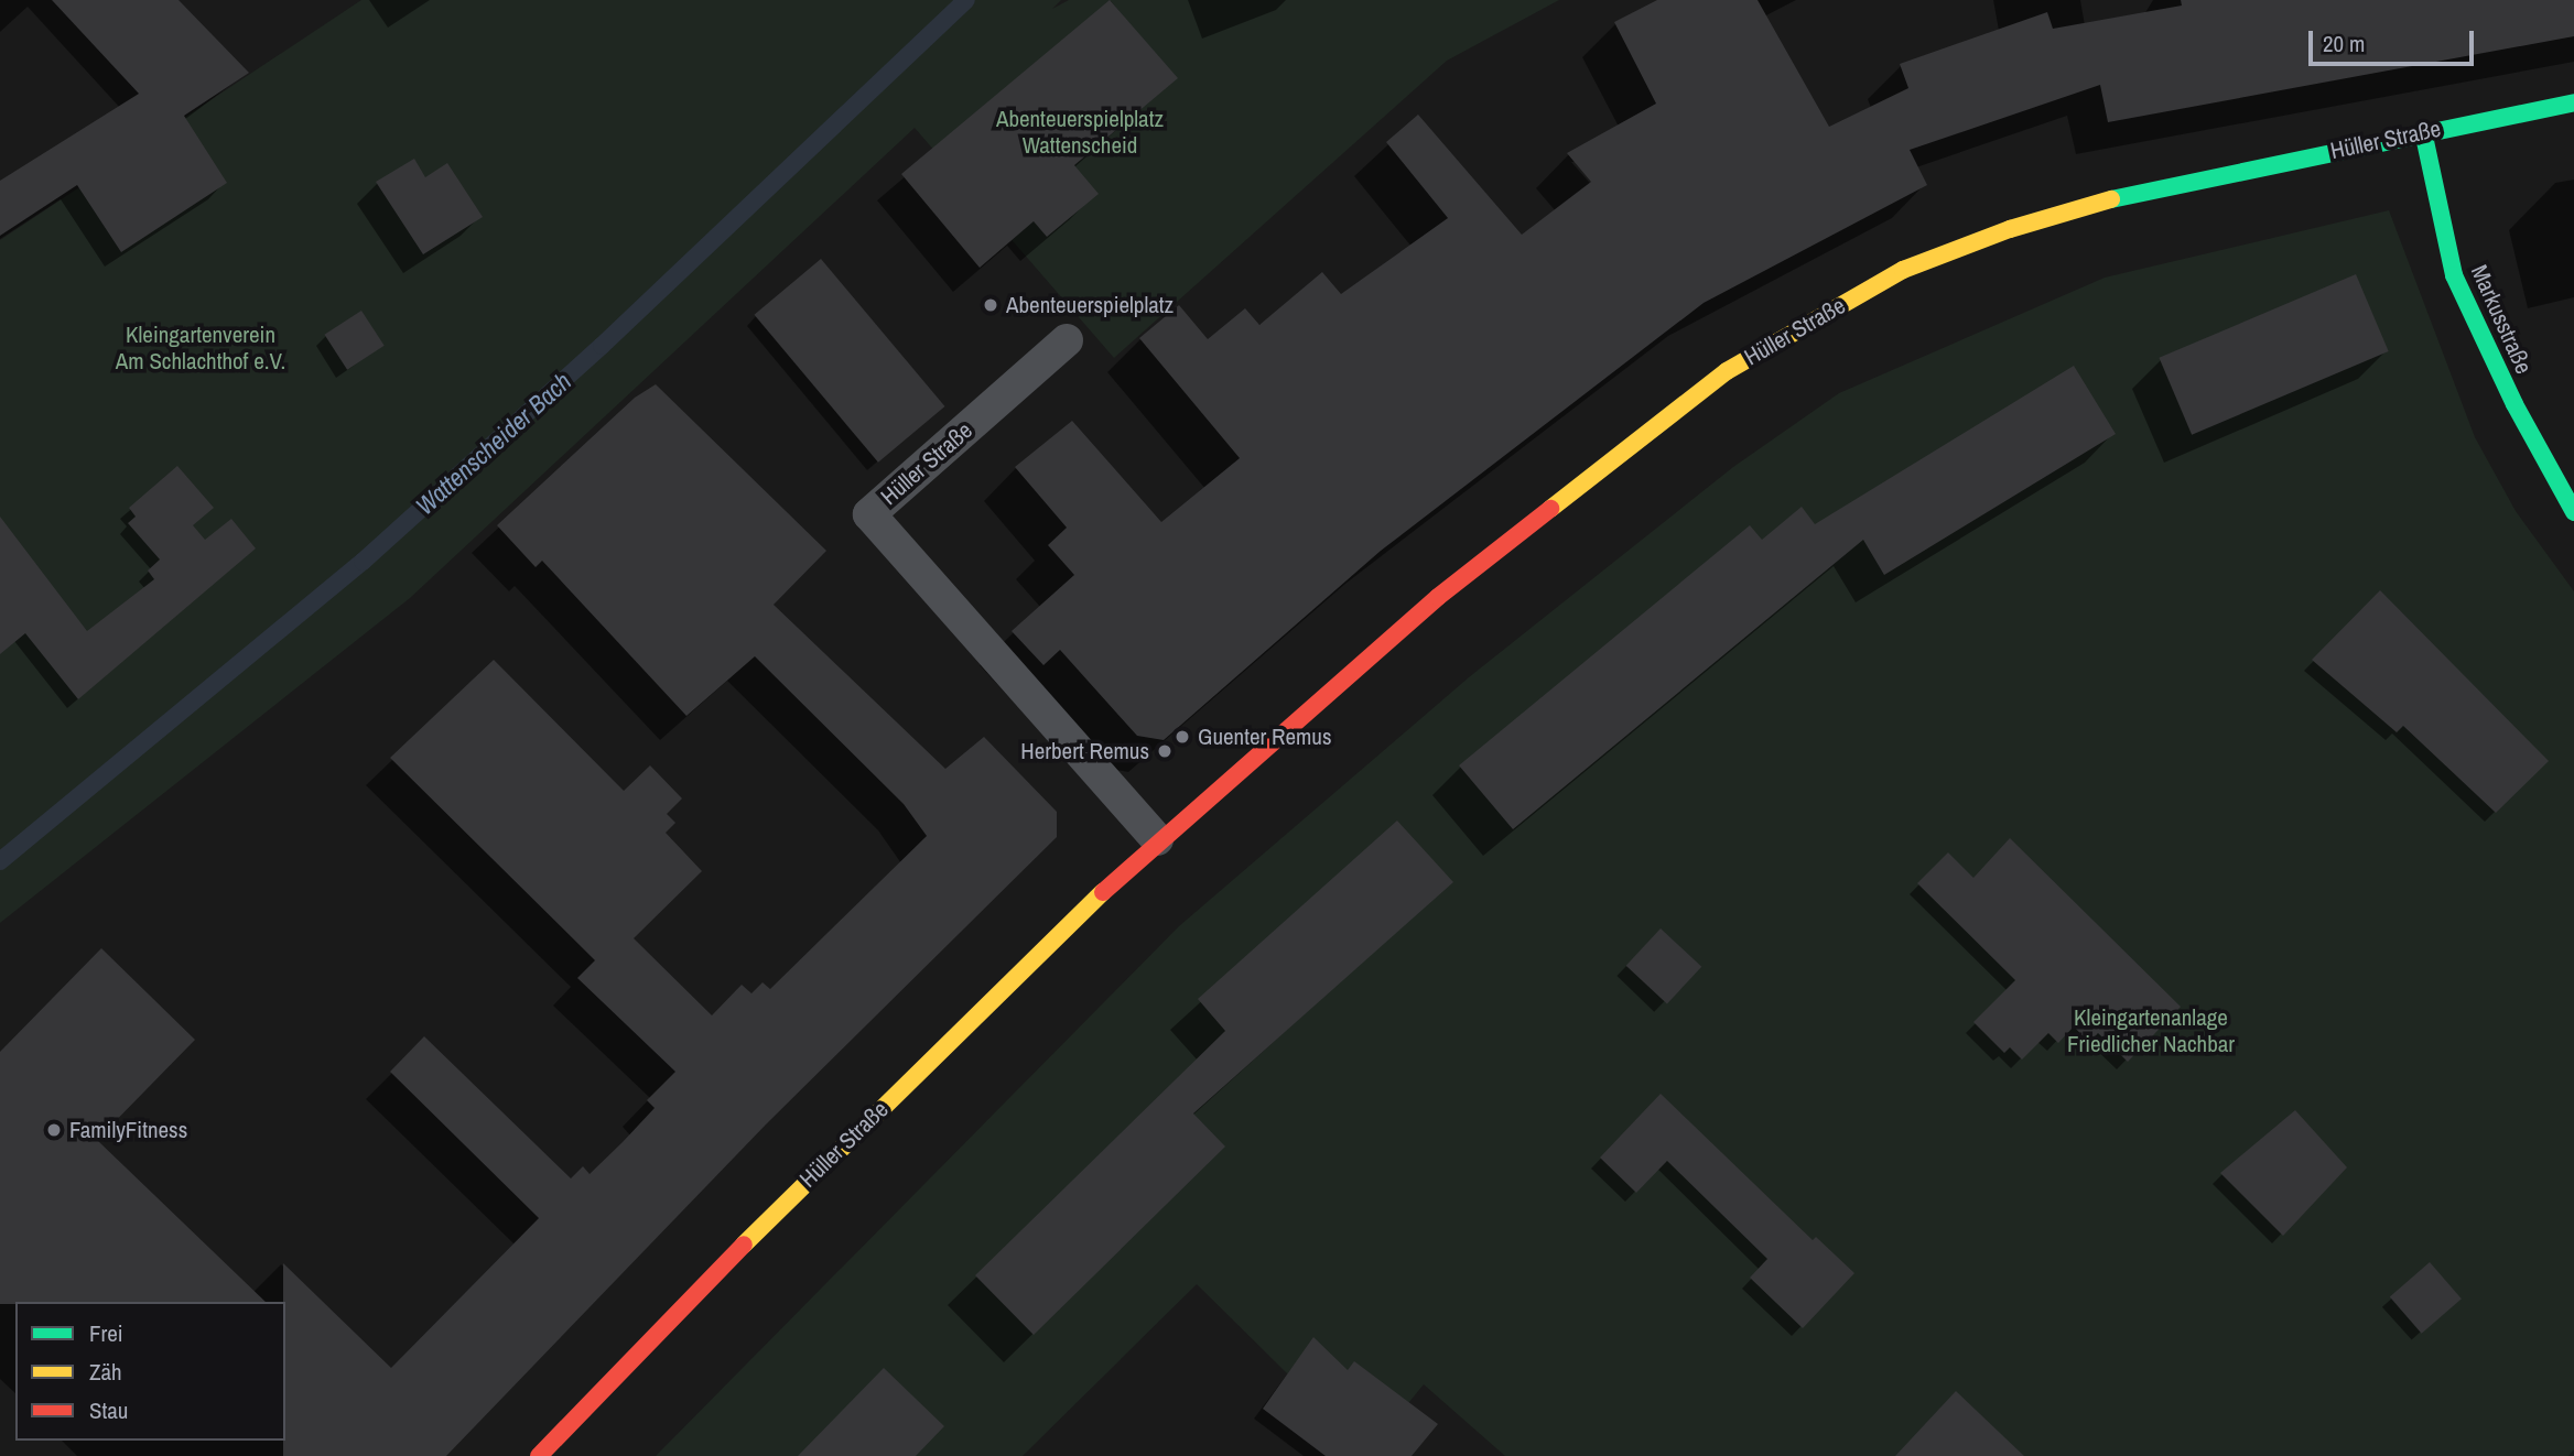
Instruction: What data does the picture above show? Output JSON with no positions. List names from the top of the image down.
{
  "streets": {
    "street": ["Hüller Straße", "Markusstraße"]
  },
  "crossings": [
    ["Hüller Straße", "Markusstraße"]
  ],
  "water": ["Wattenscheider Bach"],
  "parks": ["Abenteuerspielplatz Wattenscheid", "Kleingartenverein Am Schlachthof e.V.", "Kleingartenanlage Friedlicher Nachbar"],
  "places": [
    "Abenteuerspielplatz",
    "Guenter Remus",
    "Herbert Remus",
    "FamilyFitness"
  ],
  "legend": ["Frei", "Zäh", "Stau"],
  "scale_bar": "20 m"
}
